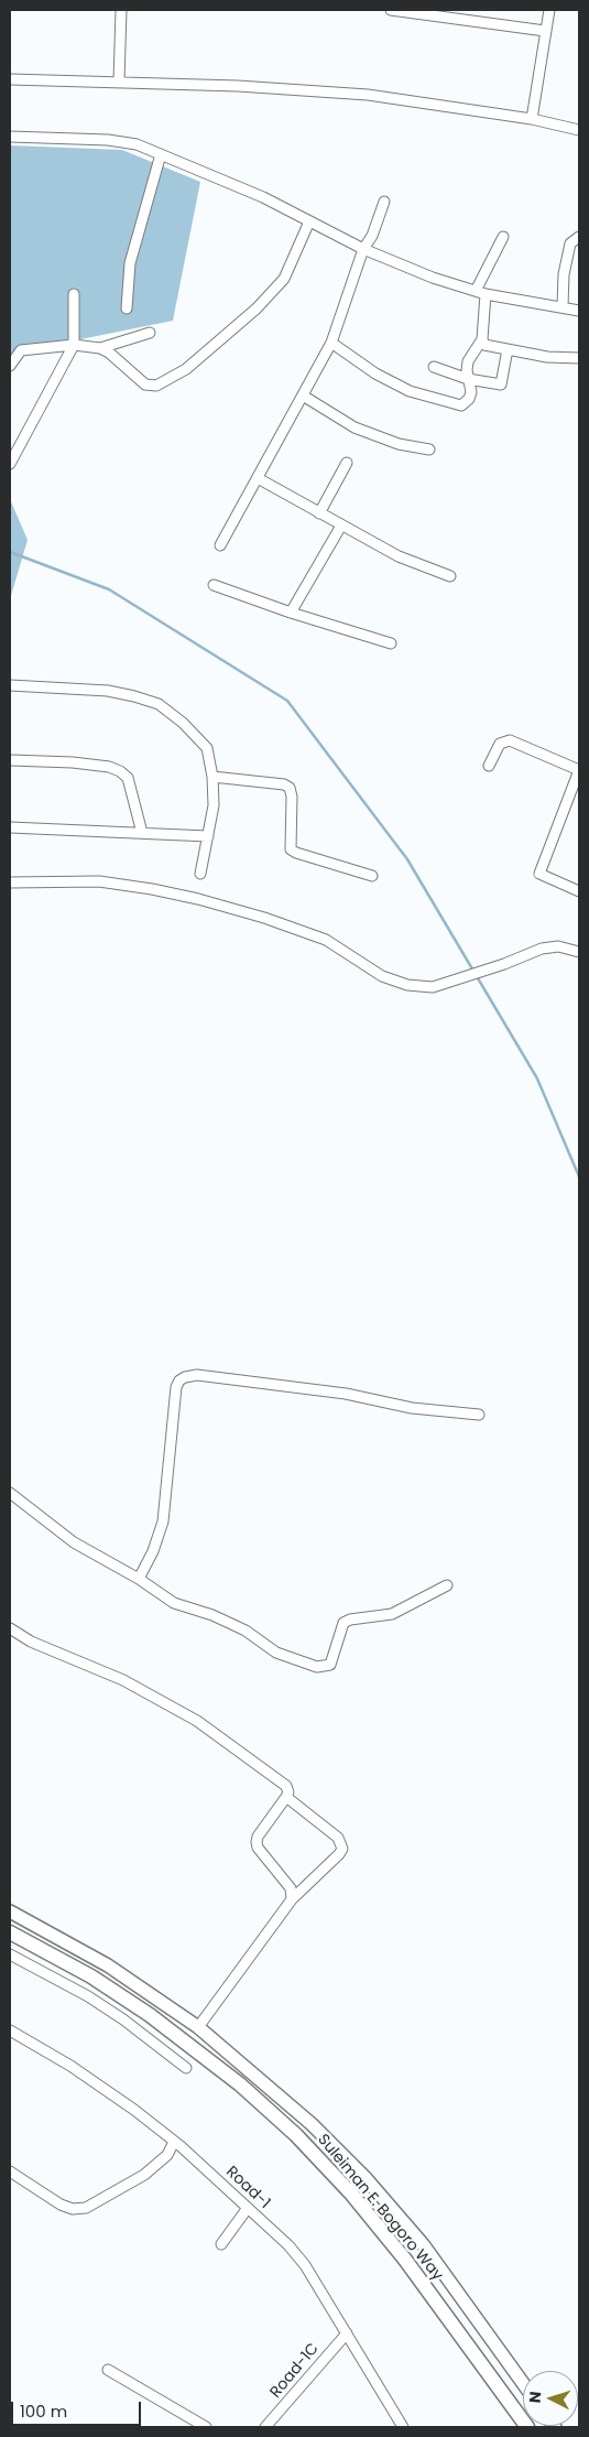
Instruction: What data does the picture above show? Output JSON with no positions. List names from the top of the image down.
{
  "streets": {
    "main road": ["Suleiman E. Bogoro Way"],
    "street": ["Road-1", "Road-1C"]
  },
  "crossings": [
    ["Road-1", "Road-1C"]
  ],
  "scale_bar": "100 m",
  "north": "left"
}
